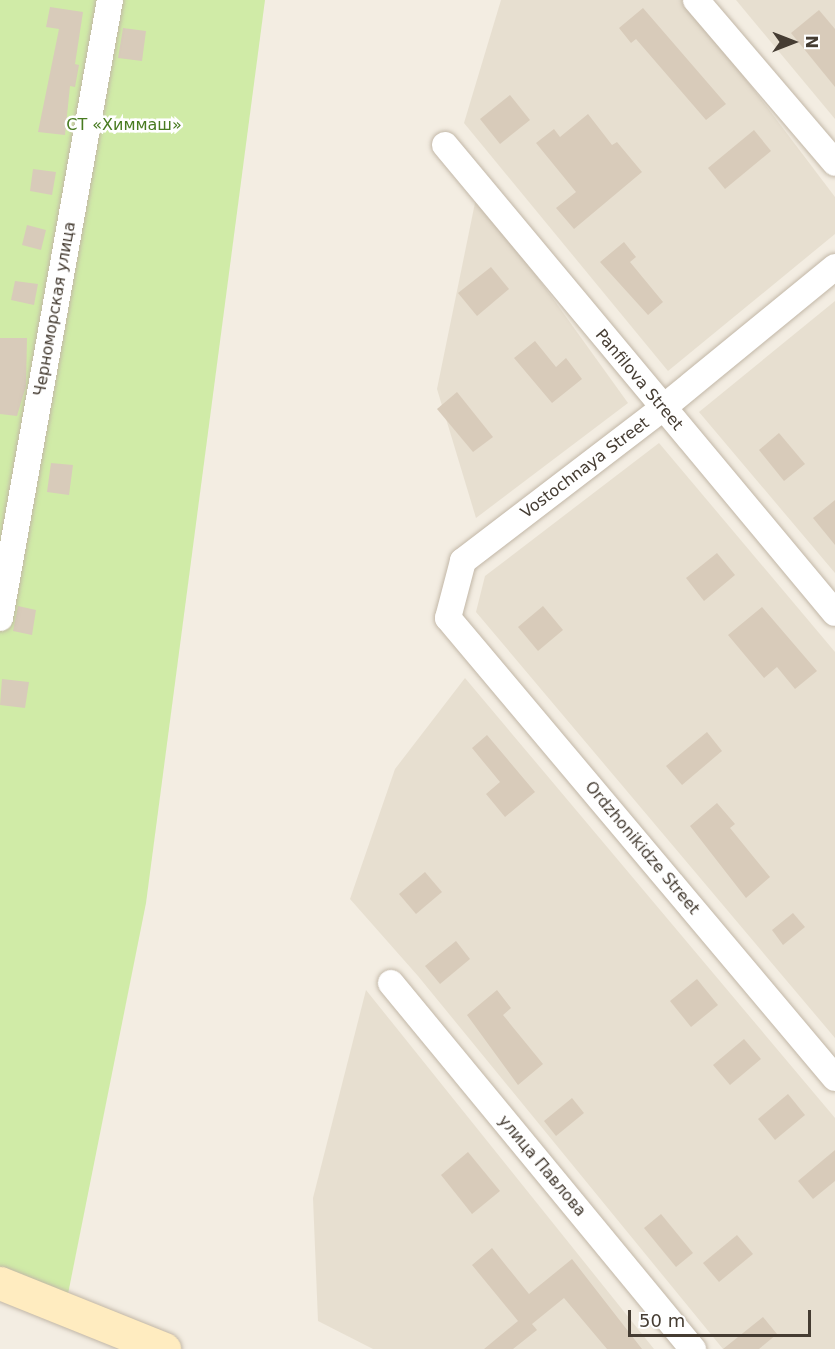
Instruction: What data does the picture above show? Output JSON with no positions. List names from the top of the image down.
{
  "streets": {
    "street": [
      "Черноморская улица",
      "Panfilova Street",
      "Vostochnaya Street",
      "Ordzhonikidze Street",
      "улица Павлова"
    ]
  },
  "crossings": [
    ["Panfilova Street", "Vostochnaya Street"],
    ["Vostochnaya Street", "Ordzhonikidze Street"]
  ],
  "parks": ["СТ «Химмаш»"],
  "scale_bar": "50 m",
  "north": "right"
}
